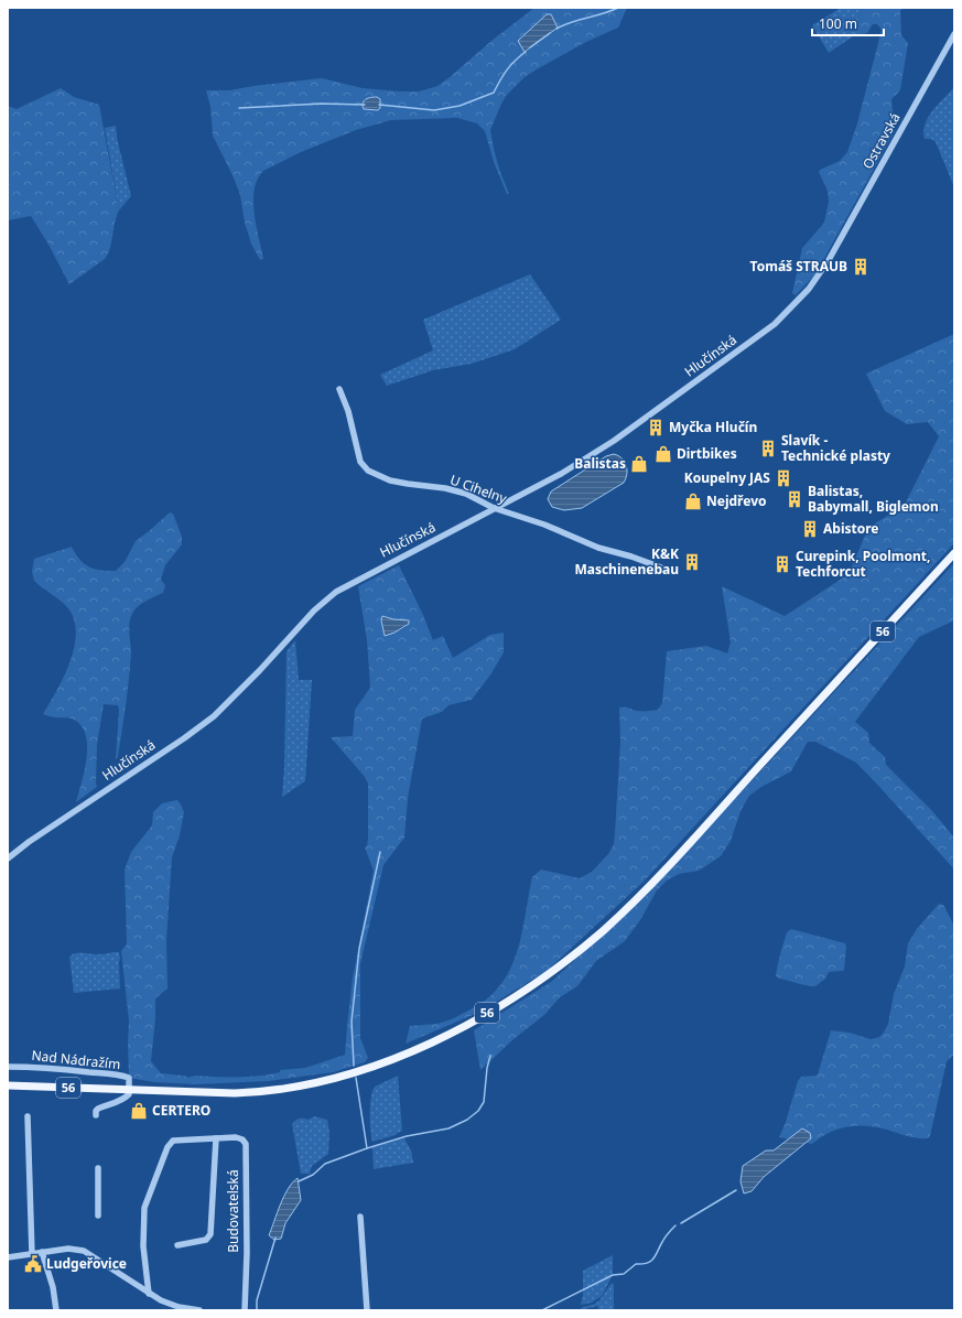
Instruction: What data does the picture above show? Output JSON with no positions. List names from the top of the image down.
{
  "streets": {
    "main road": ["56"],
    "street": [
      "Ostravská",
      "Hlučínská",
      "U Cihelny",
      "Nad Nádražím",
      "Budovatelská"
    ]
  },
  "crossings": [
    ["Ostravská", "Hlučínská"],
    ["Hlučínská", "U Cihelny"],
    ["56", "Nad Nádražím"]
  ],
  "places": {
    "building": [
      "Tomáš STRAUB",
      "Myčka Hlučín",
      "Slavík - Technické plasty",
      "Koupelny JAS",
      "Balistas, Babymall, Biglemon",
      "Abistore",
      "K&K Maschinenebau",
      "Curepink, Poolmont, Techforcut"
    ],
    "shop": [
      "Dirtbikes",
      "Balistas",
      "Nejdřevo",
      "CERTERO"
    ],
    "public building": ["Ludgeřovice"]
  },
  "scale_bar": "100 m"
}
